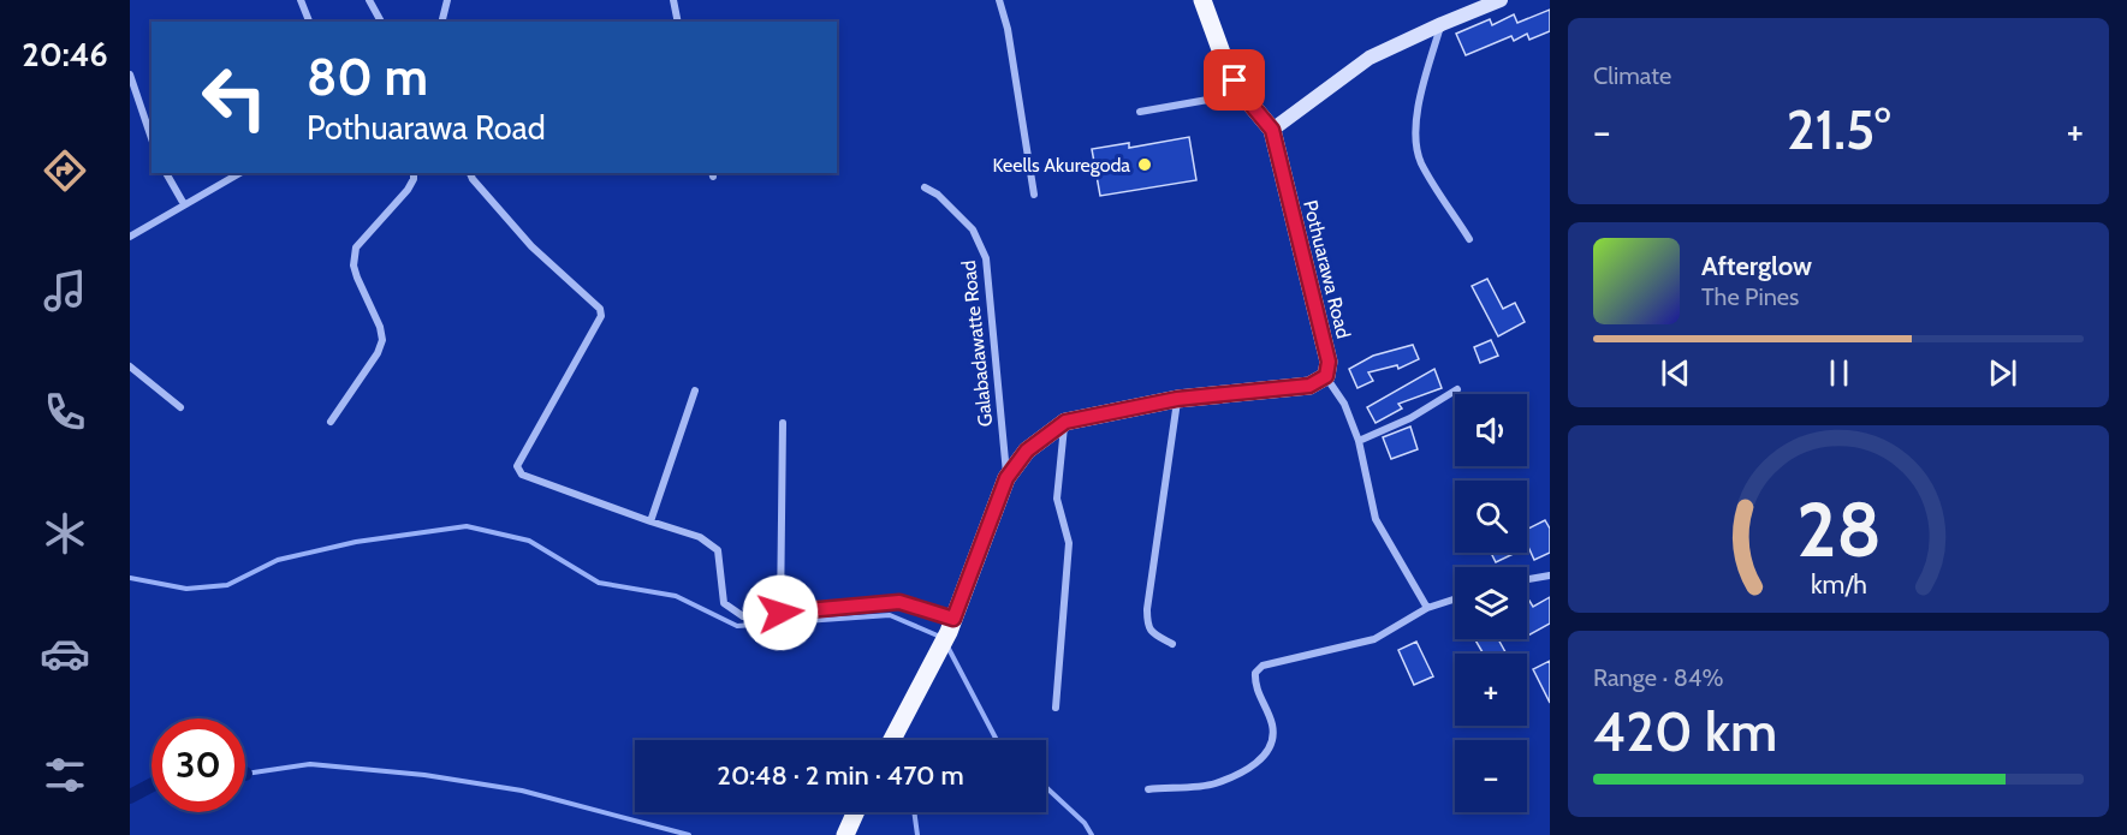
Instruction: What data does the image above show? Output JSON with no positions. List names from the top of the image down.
{
  "streets": {
    "main road": ["Pothuarawa Road"],
    "street": ["Galabadawatte Road"]
  },
  "places": ["Keells Akuregoda"],
  "page": {
    "tabs": "20:46",
    "tile": [
      "Climate",
      ["Range · 84%", "420 km"]
    ],
    "turn": ["80 m", "Pothuarawa Road"],
    "heat": ["−", "21.5°", "+"],
    "song": ["Afterglow", "The Pines"],
    "map_buttons": ["+", "−"],
    "limit": "30",
    "trip": "20:48 · 2 min · 470 m",
    "gauge": ["28", "km/h"]
  }
}
